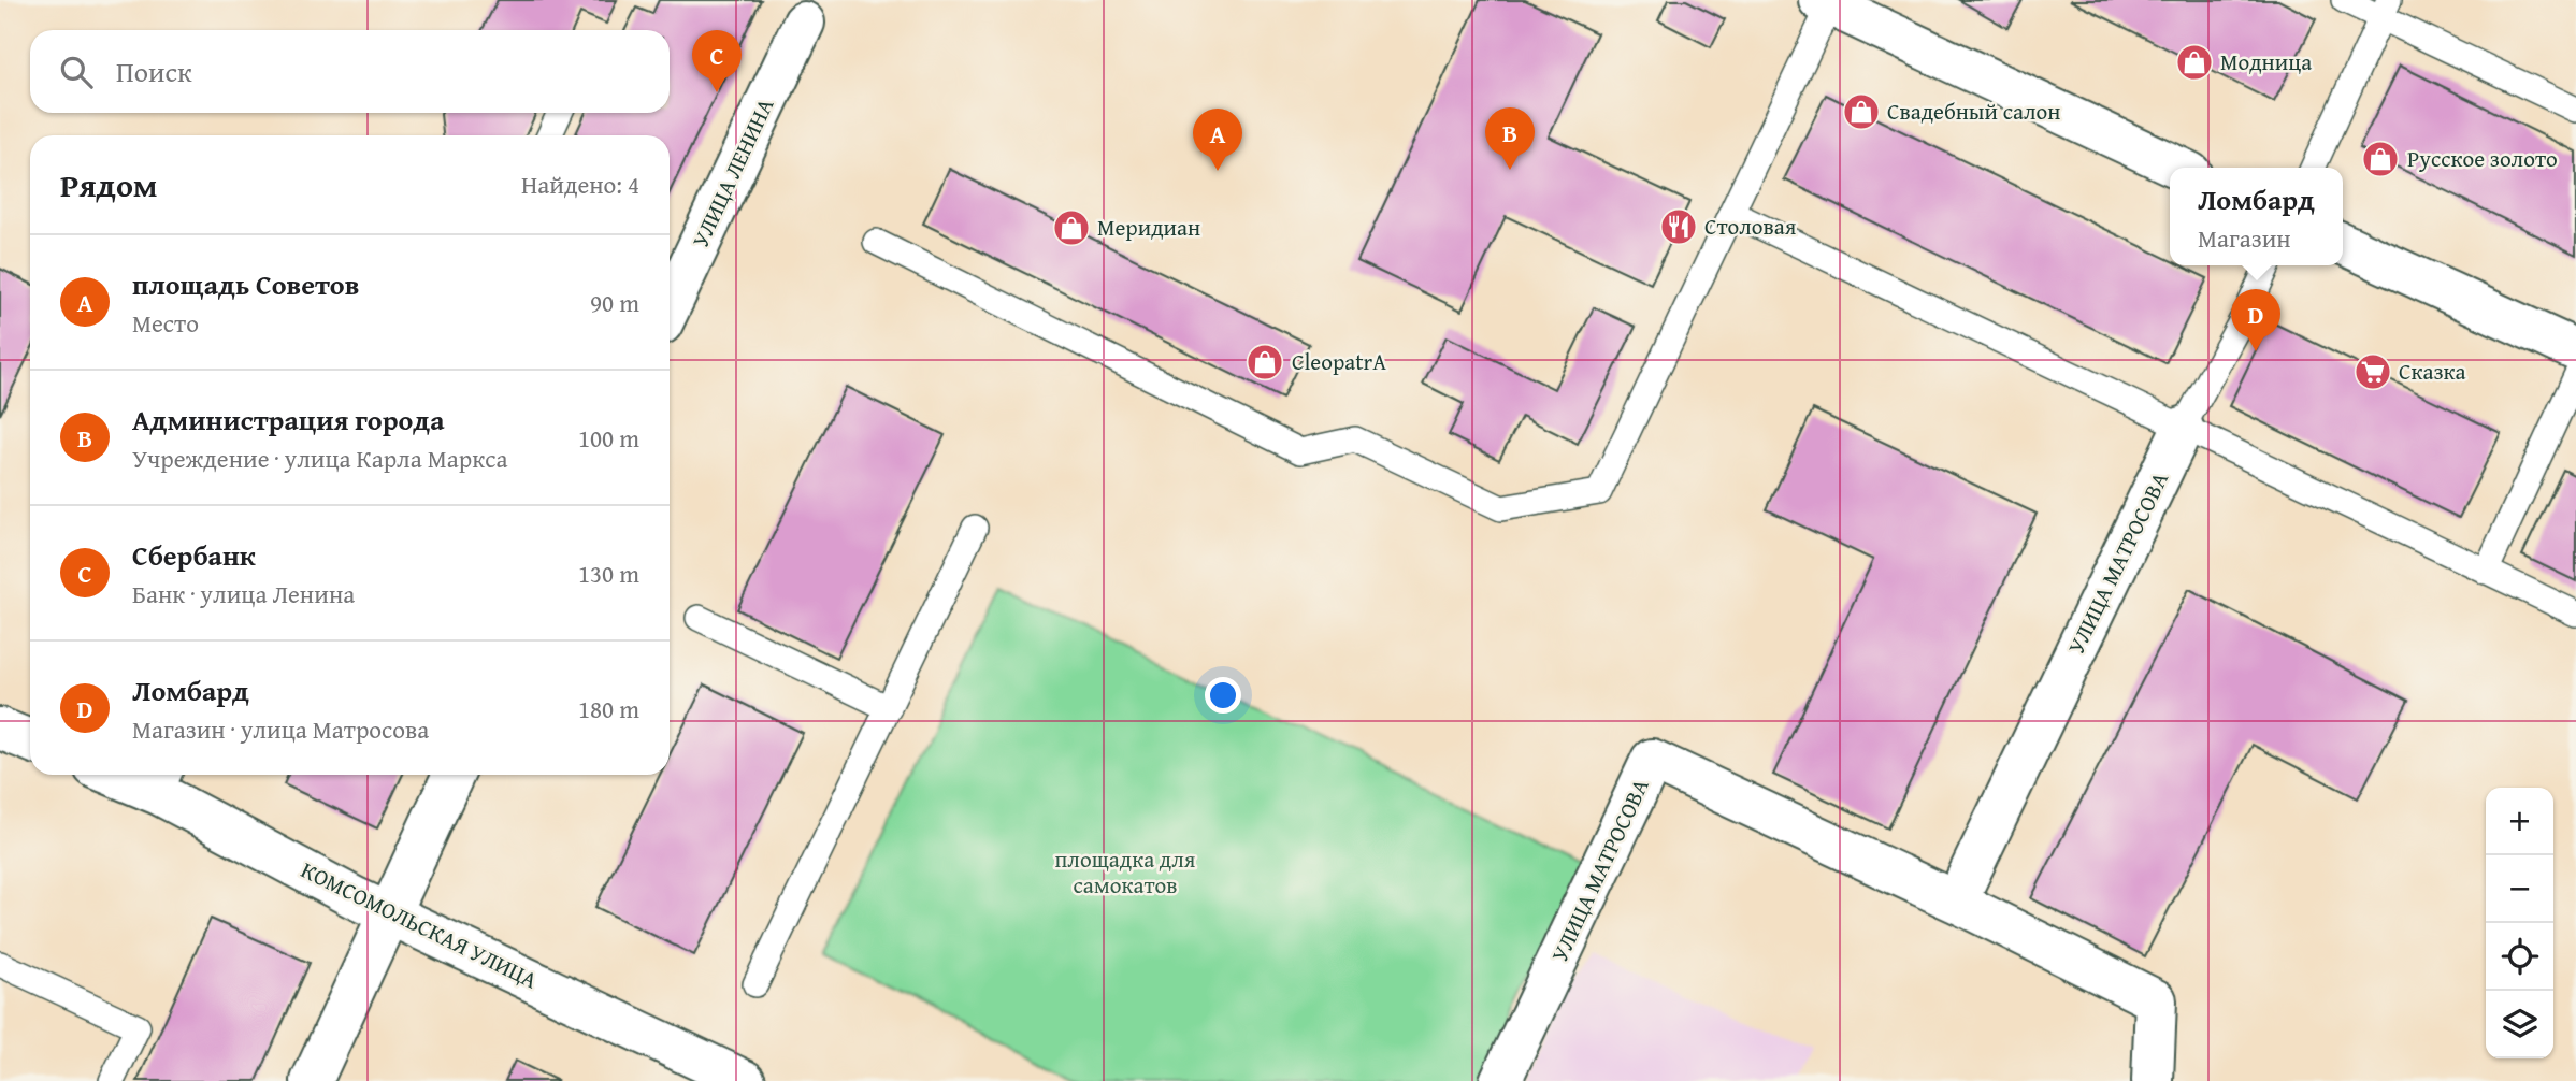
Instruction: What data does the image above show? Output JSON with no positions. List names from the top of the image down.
{
  "streets": {
    "street": ["УЛИЦА ЛЕНИНА", "УЛИЦА МАТРОСОВА", "КОМСОМОЛЬСКАЯ УЛИЦА"]
  },
  "parks": ["площадка для самокатов"],
  "places": {
    "shop": [
      "Модница",
      "Свадебный салон",
      "Русское золото",
      "Меридиан",
      "CleopatrA"
    ],
    "restaurant": ["Столовая"],
    "supermarket": ["Сказка"]
  },
  "page": {
    "pins": [
      "C",
      "B",
      "A",
      "D"
    ],
    "search": "Поиск",
    "heading": ["Рядом", "Найдено: 4"],
    "popup": ["Ломбард", "Магазин"],
    "list": [
      {
        "mark": "A",
        "name": "площадь Советов",
        "note": "Место",
        "value": "90 m"
      },
      {
        "mark": "B",
        "name": "Администрация города",
        "note": "Учреждение · улица Карла Маркса",
        "value": "100 m"
      },
      {
        "mark": "C",
        "name": "Сбербанк",
        "note": "Банк · улица Ленина",
        "value": "130 m"
      },
      {
        "mark": "D",
        "name": "Ломбард",
        "note": "Магазин · улица Матросова",
        "value": "180 m"
      }
    ],
    "map_buttons": ["+", "−"]
  }
}
